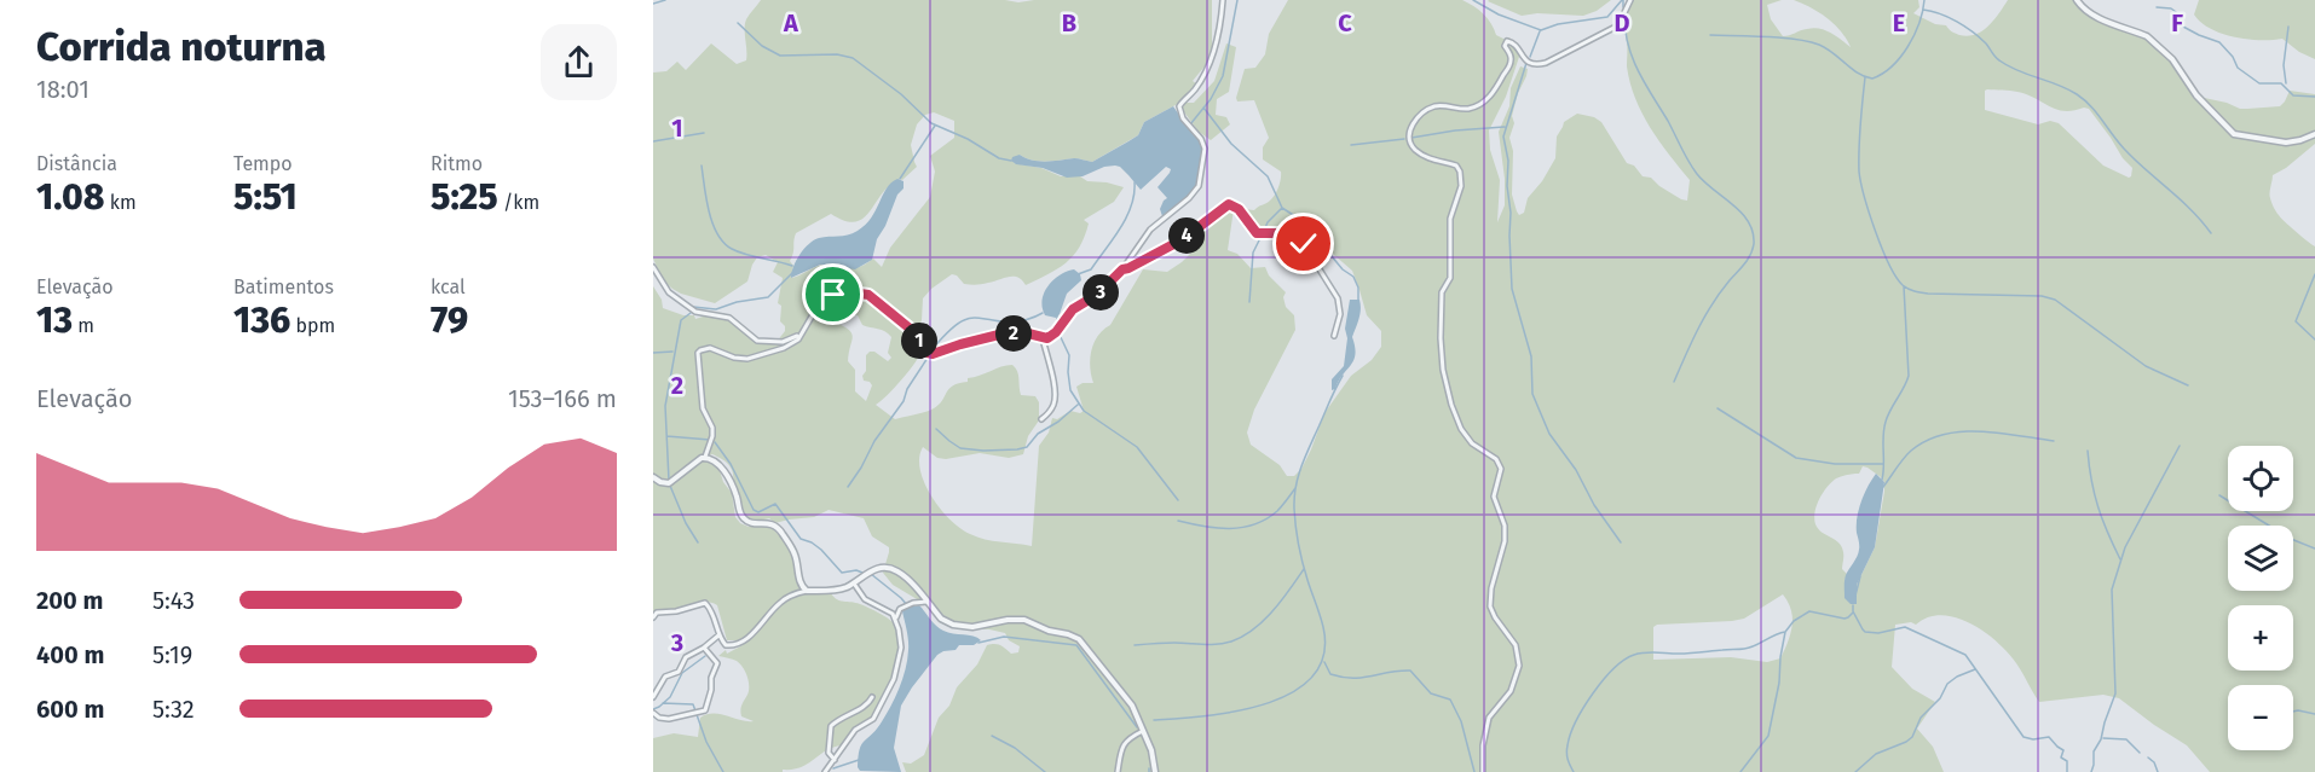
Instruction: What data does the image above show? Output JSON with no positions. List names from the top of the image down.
{
  "page": {
    "heading": ["Corrida noturna", "18:01"],
    "stats": [
      ["Distância", "1.08 km"],
      ["Tempo", "5:51"],
      ["Ritmo", "5:25 /km"],
      ["Elevação", "13 m"],
      ["Batimentos", "136 bpm"],
      ["kcal", "79"]
    ],
    "pins": [
      "4",
      "3",
      "2",
      "1"
    ],
    "chart": ["Elevação", "153–166 m"],
    "map_buttons": ["+", "−"],
    "list": [
      {
        "name": "200 m",
        "note": "5:43"
      },
      {
        "name": "400 m",
        "note": "5:19"
      },
      {
        "name": "600 m",
        "note": "5:32"
      }
    ]
  },
  "grid": {
    "columns": [
      "A",
      "B",
      "C",
      "D",
      "E",
      "F"
    ],
    "rows": ["1", "2", "3"]
  }
}
